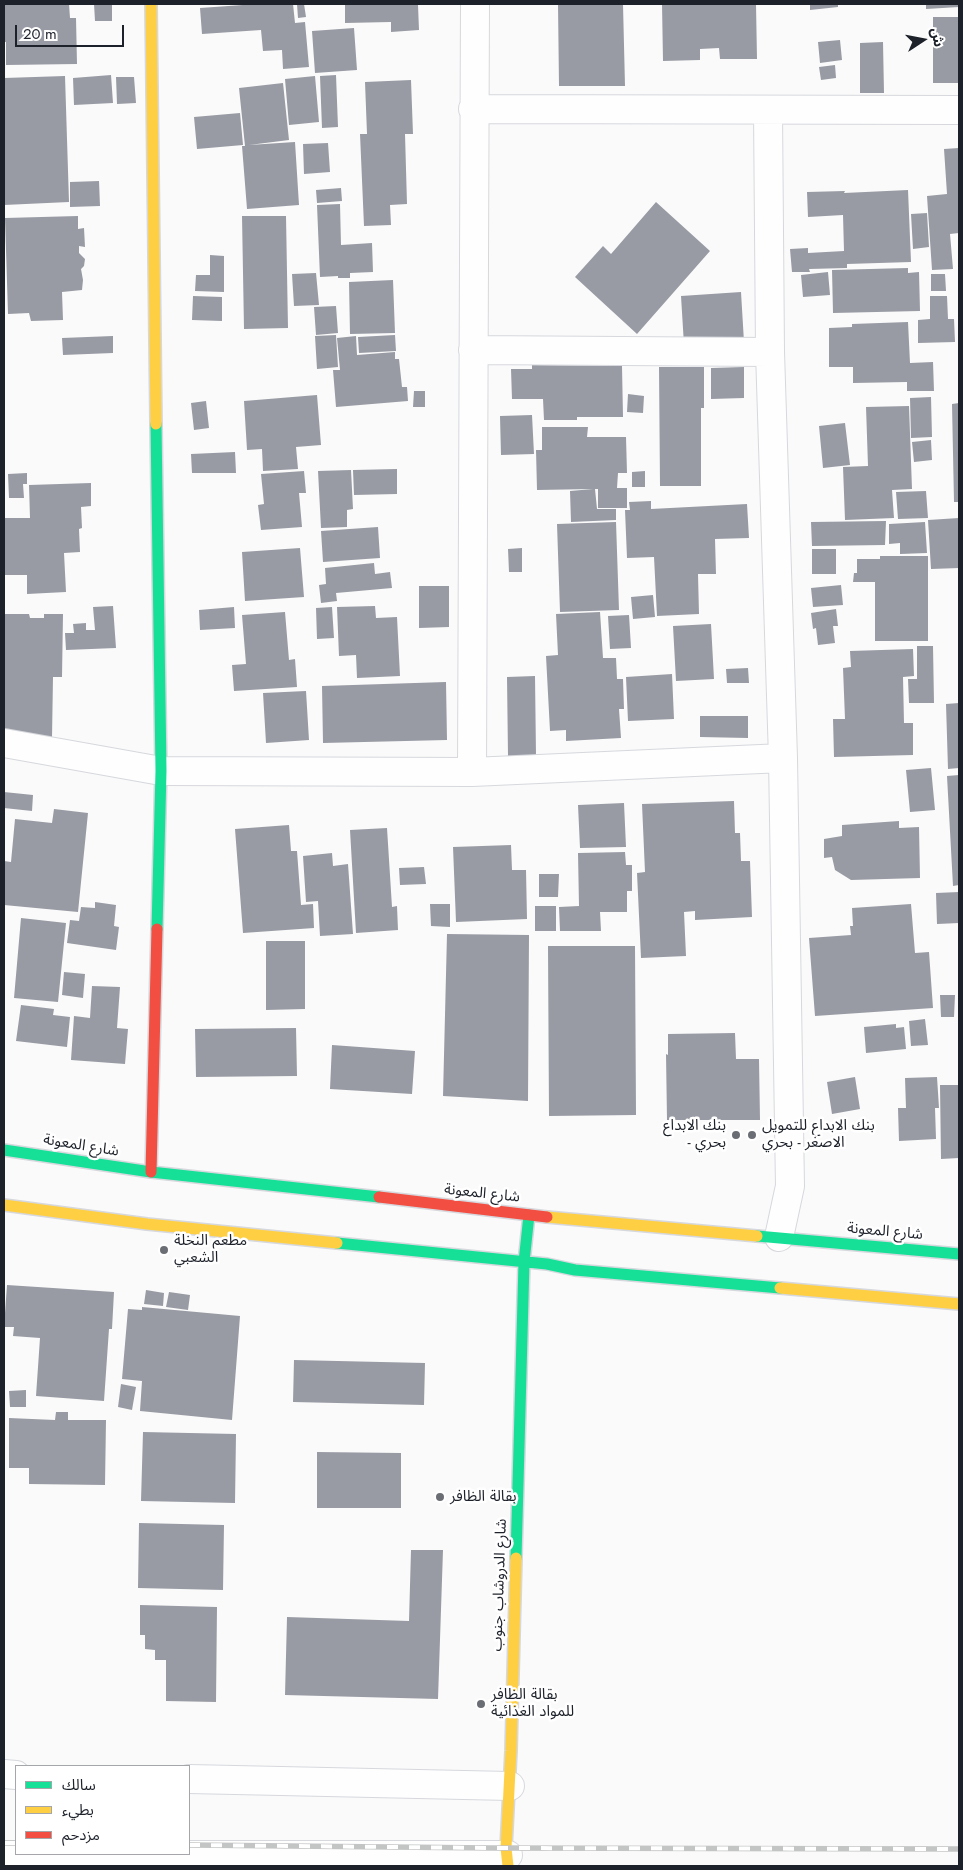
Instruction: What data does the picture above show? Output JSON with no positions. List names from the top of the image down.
{
  "streets": {
    "main road": ["شارع المعونة", "شارع الدروشاب جنوب"]
  },
  "crossings": [
    ["شارع المعونة", "شارع الدروشاب جنوب"]
  ],
  "places": [
    "بنك الابداع - بحري",
    "بنك الابداع للتمويل الاصغر - بحري",
    "مطعم النخلة الشعبي",
    "بقالة الظافر",
    "بقالة الظافر للمواد الغذائية"
  ],
  "legend": ["سالك", "بطيء", "مزدحم"],
  "scale_bar": "20 m",
  "north": "right"
}
